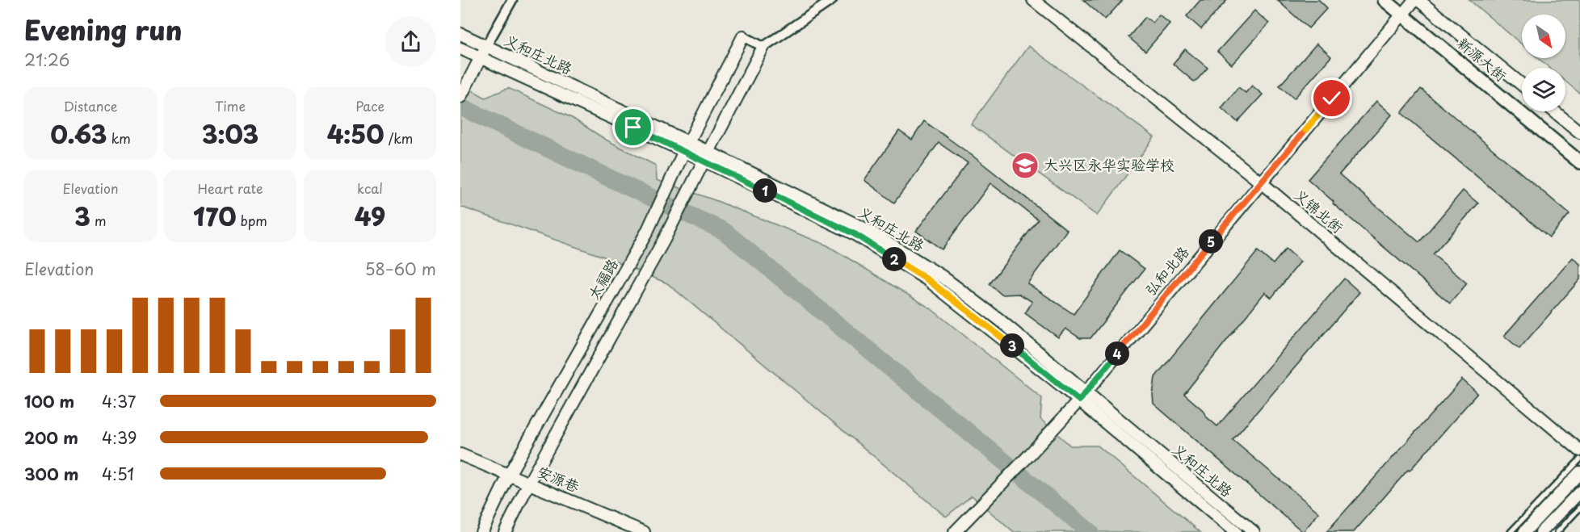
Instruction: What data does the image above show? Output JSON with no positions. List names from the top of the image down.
{
  "streets": {
    "main road": [
      "义和庄北路",
      "新源大街",
      "义锦北街",
      "弘和北路",
      "太福路",
      "安源巷"
    ]
  },
  "crossings": [
    ["义和庄北路", "弘和北路"],
    ["义和庄北路", "太福路"],
    ["新源大街", "弘和北路"],
    ["义锦北街", "弘和北路"],
    ["太福路", "安源巷"]
  ],
  "places": {
    "school or university": ["大兴区永华实验学校"]
  },
  "north": "bottom right",
  "page": {
    "heading": ["Evening run", "21:26"],
    "stats": [
      ["Distance", "0.63 km"],
      ["Time", "3:03"],
      ["Pace", "4:50 /km"],
      ["Elevation", "3 m"],
      ["Heart rate", "170 bpm"],
      ["kcal", "49"]
    ],
    "pins": [
      "1",
      "5",
      "2",
      "3",
      "4"
    ],
    "chart": ["Elevation", "58–60 m"],
    "list": [
      {
        "name": "100 m",
        "note": "4:37"
      },
      {
        "name": "200 m",
        "note": "4:39"
      },
      {
        "name": "300 m",
        "note": "4:51"
      }
    ]
  }
}
